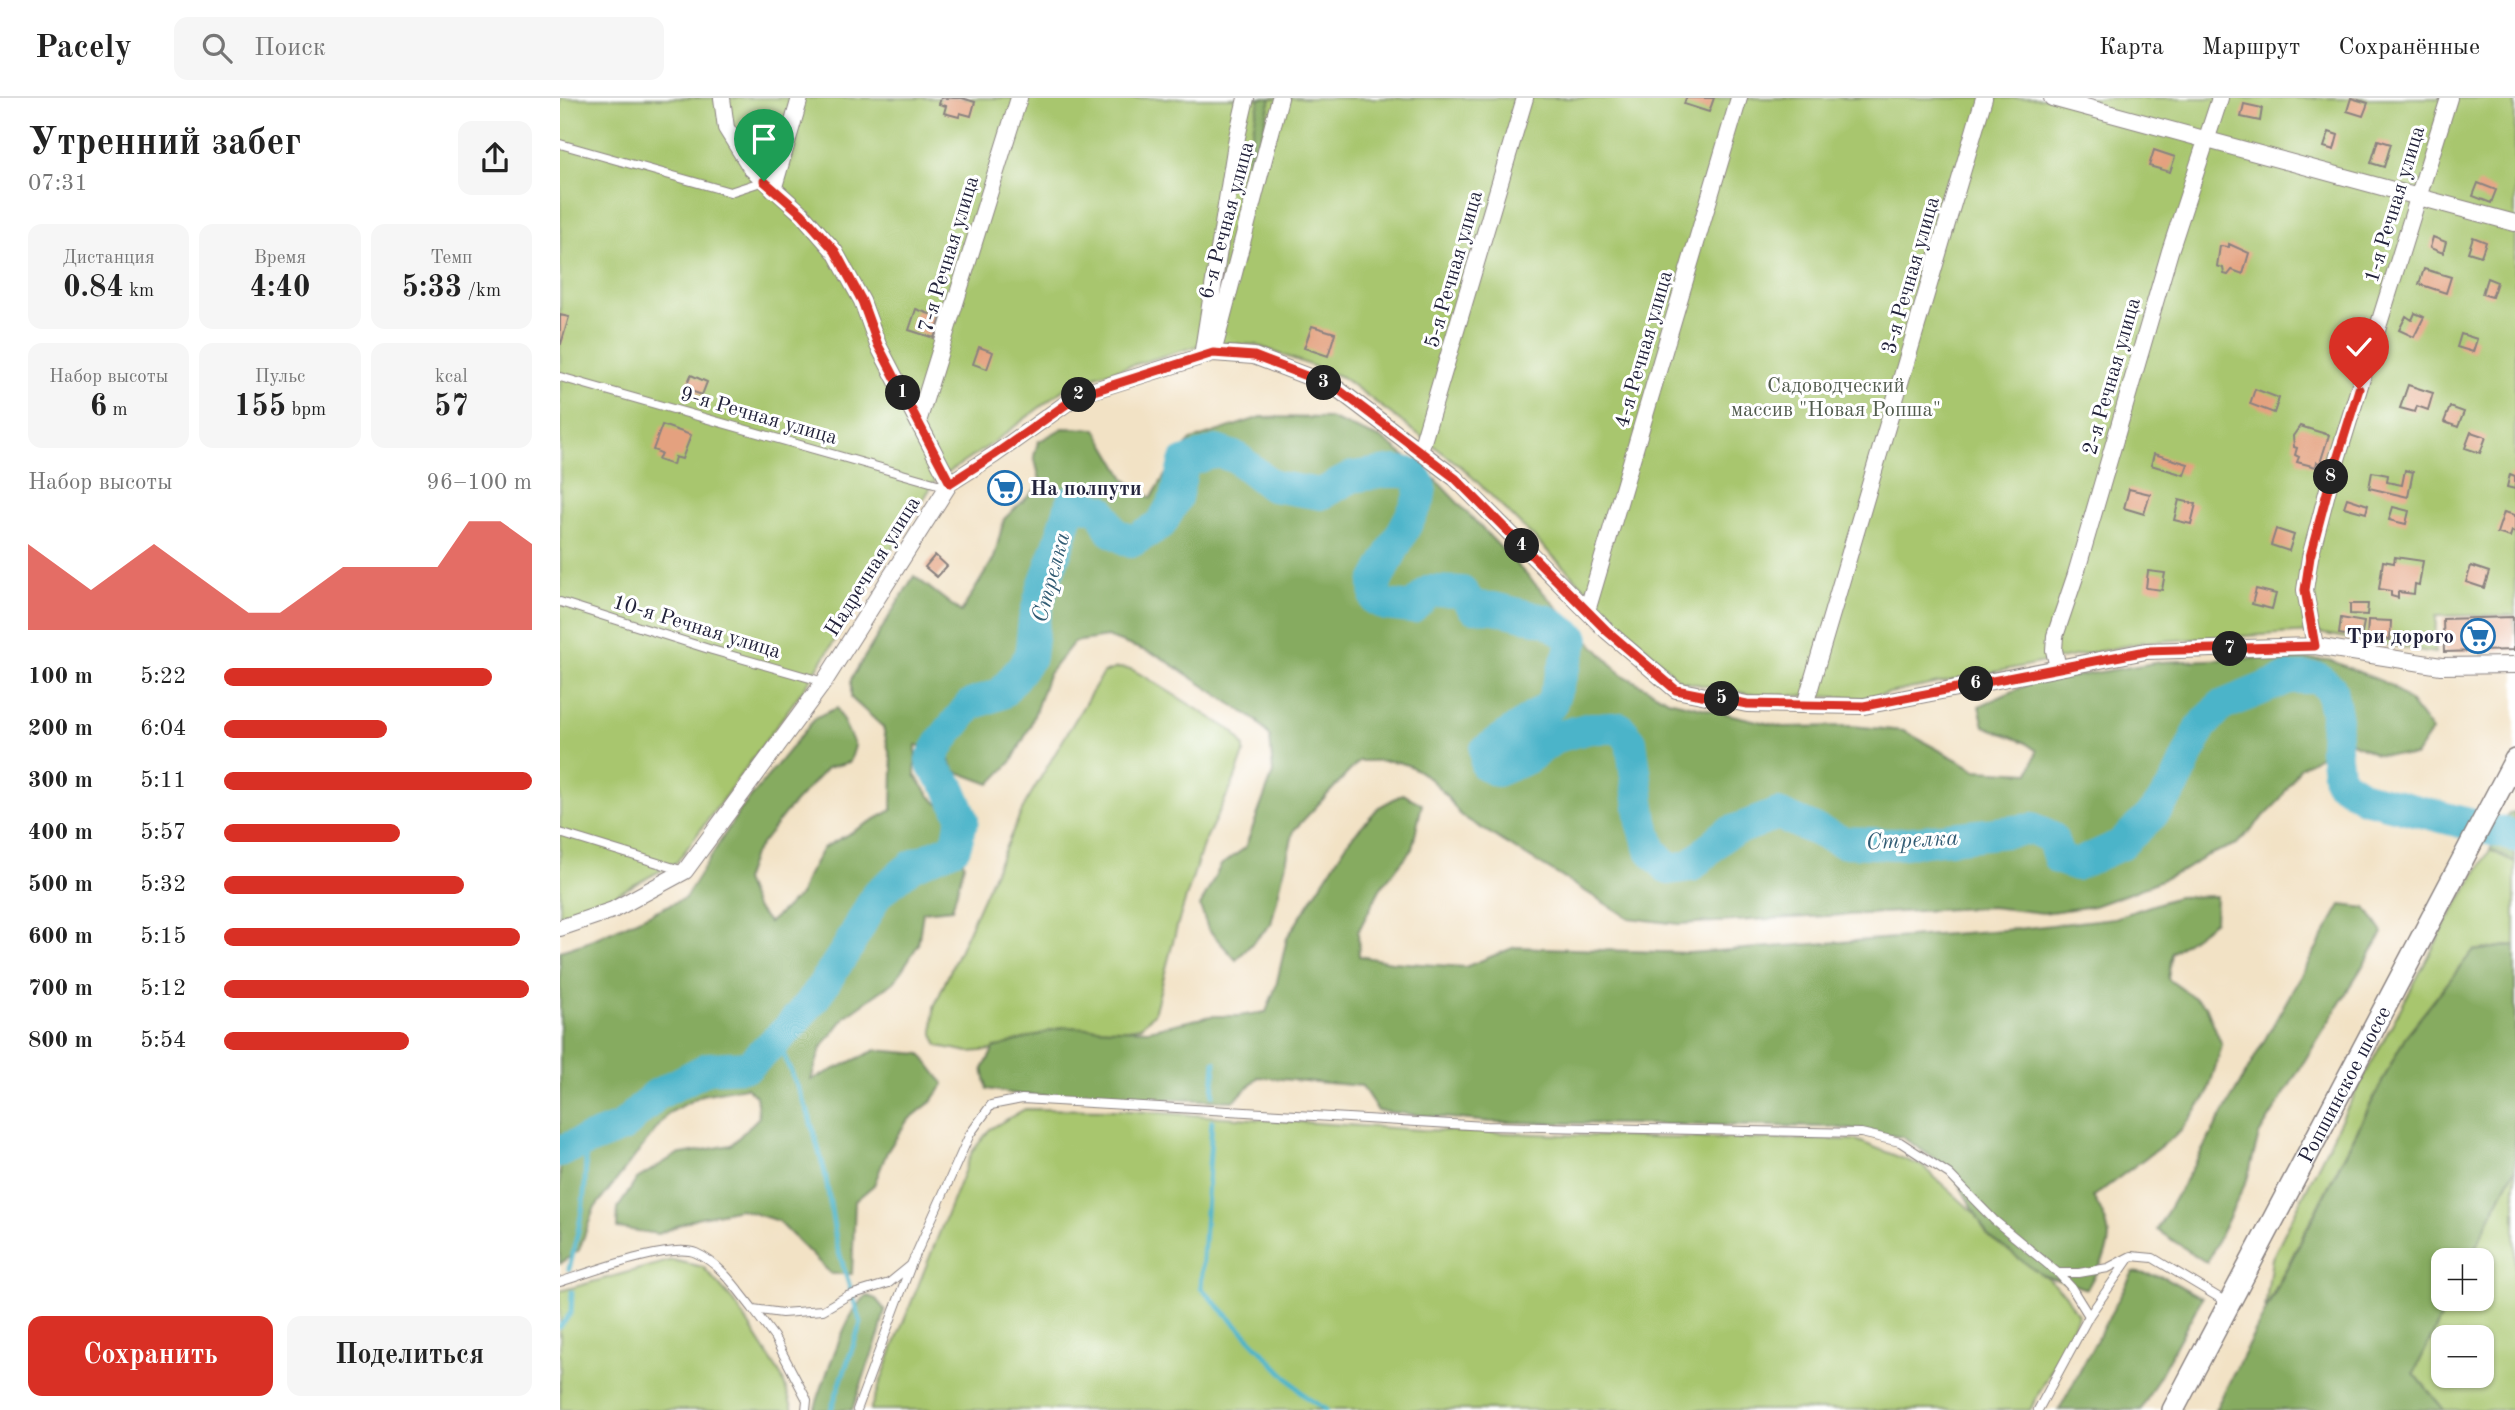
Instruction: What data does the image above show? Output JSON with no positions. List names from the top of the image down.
{
  "streets": {
    "main road": ["Ропшинское шоссе"],
    "street": [
      "1-я Речная улица",
      "6-я Речная улица",
      "7-я Речная улица",
      "5-я Речная улица",
      "3-я Речная улица",
      "4-я Речная улица",
      "2-я Речная улица",
      "Надречная улица"
    ],
    "lane": ["9-я Речная улица", "10-я Речная улица"]
  },
  "crossings": [
    ["1-я Речная улица", "Надречная улица"],
    ["6-я Речная улица", "Надречная улица"],
    ["5-я Речная улица", "Надречная улица"],
    ["3-я Речная улица", "Надречная улица"],
    ["4-я Речная улица", "Надречная улица"],
    ["2-я Речная улица", "Надречная улица"],
    ["9-я Речная улица", "Надречная улица"],
    ["Надречная улица", "10-я Речная улица"]
  ],
  "water": ["Стрелка"],
  "parks": ["Садоводческий массив \"Новая Ропша\""],
  "places": {
    "supermarket": ["На полпути", "Три дорого"]
  },
  "page": {
    "header": "Pacely",
    "search": "Поиск",
    "nav": ["Карта", "Маршрут", "Сохранённые"],
    "heading": ["Утренний забег", "07:31"],
    "stats": [
      ["Дистанция", "0.84 km"],
      ["Время", "4:40"],
      ["Темп", "5:33 /km"],
      ["Набор высоты", "6 m"],
      ["Пульс", "155 bpm"],
      ["kcal", "57"]
    ],
    "pins": [
      "3",
      "1",
      "2",
      "8",
      "4",
      "7",
      "6",
      "5"
    ],
    "chart": ["Набор высоты", "96–100 m"],
    "list": [
      {
        "name": "100 m",
        "note": "5:22"
      },
      {
        "name": "200 m",
        "note": "6:04"
      },
      {
        "name": "300 m",
        "note": "5:11"
      },
      {
        "name": "400 m",
        "note": "5:57"
      },
      {
        "name": "500 m",
        "note": "5:32"
      },
      {
        "name": "600 m",
        "note": "5:15"
      },
      {
        "name": "700 m",
        "note": "5:12"
      },
      {
        "name": "800 m",
        "note": "5:54"
      }
    ],
    "map_buttons": ["+", "−"],
    "buttons": ["Сохранить", "Поделиться"]
  }
}
